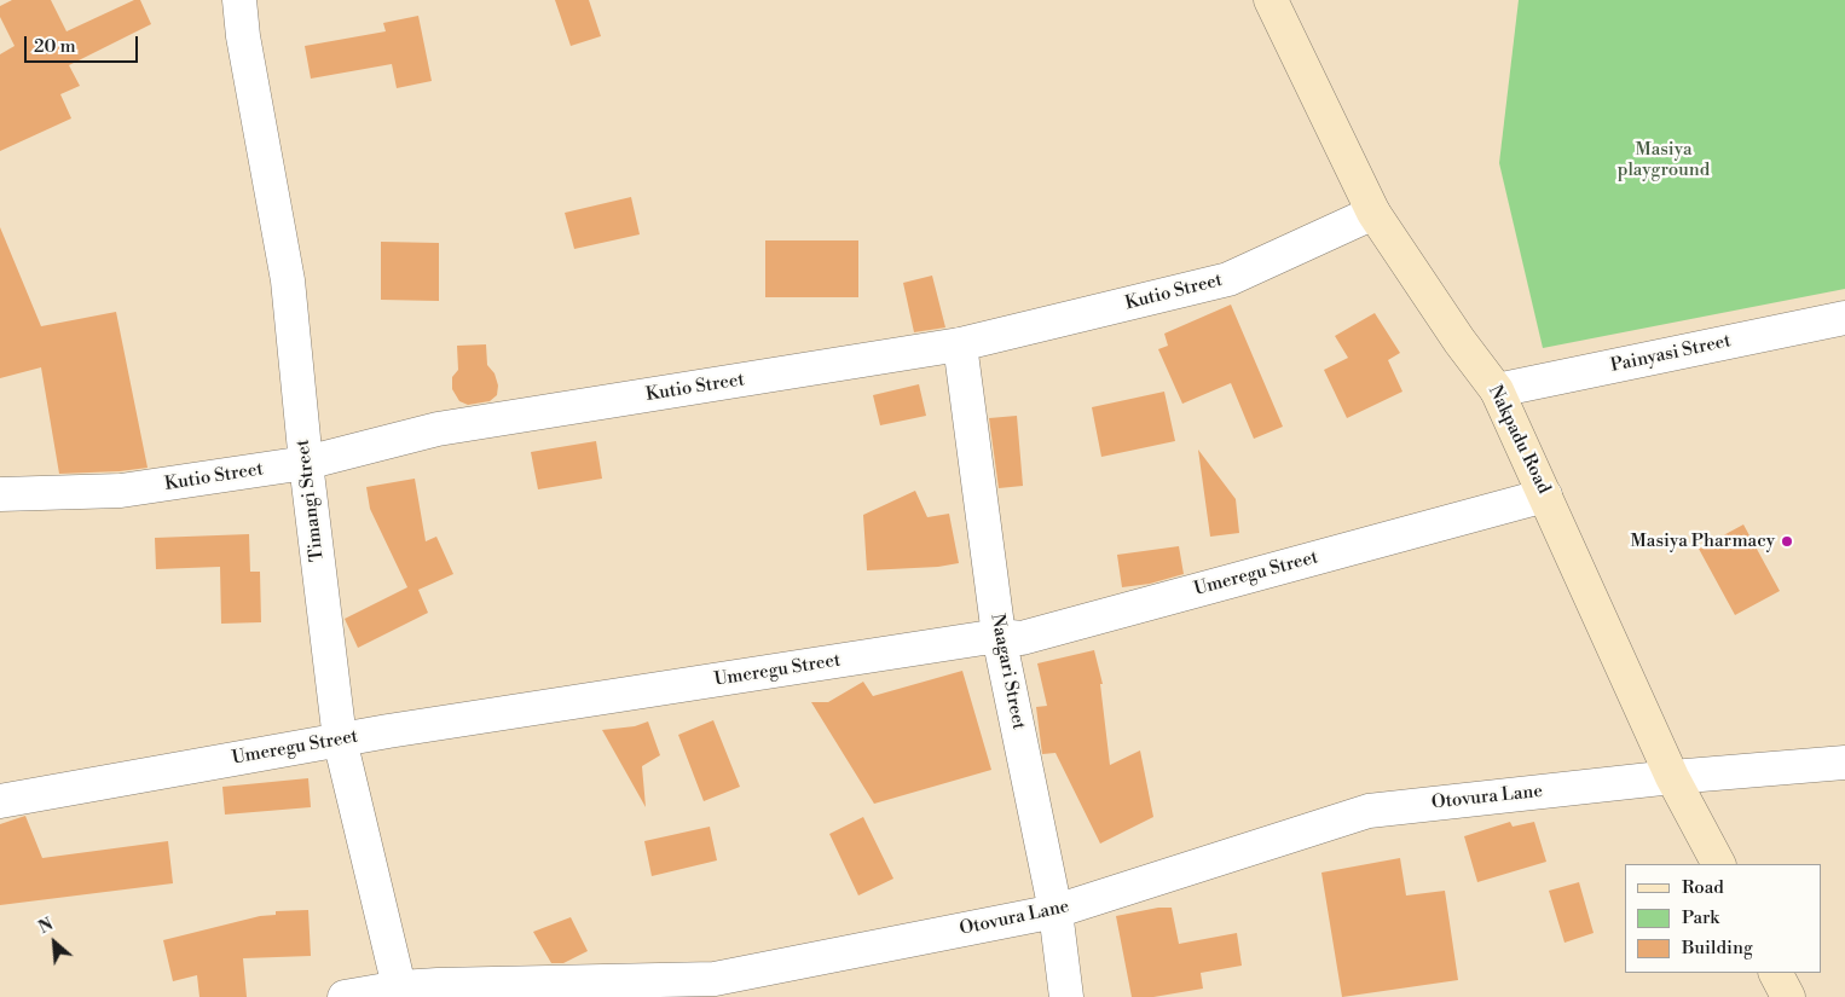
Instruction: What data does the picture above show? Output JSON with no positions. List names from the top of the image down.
{
  "streets": {
    "street": [
      "Kutio Street",
      "Painyasi Street",
      "Nakpadu Road",
      "Timangi Street",
      "Umeregu Street",
      "Naagari Street",
      "Otovura Lane"
    ]
  },
  "crossings": [
    ["Kutio Street", "Nakpadu Road"],
    ["Kutio Street", "Timangi Street"],
    ["Kutio Street", "Naagari Street"],
    ["Painyasi Street", "Nakpadu Road"],
    ["Nakpadu Road", "Umeregu Street"],
    ["Nakpadu Road", "Otovura Lane"],
    ["Timangi Street", "Umeregu Street"],
    ["Timangi Street", "Otovura Lane"],
    ["Umeregu Street", "Naagari Street"],
    ["Naagari Street", "Otovura Lane"]
  ],
  "parks": ["Masiya playground"],
  "places": ["Masiya Pharmacy"],
  "legend": ["Road", "Park", "Building"],
  "scale_bar": "20 m",
  "north": "top left"
}
